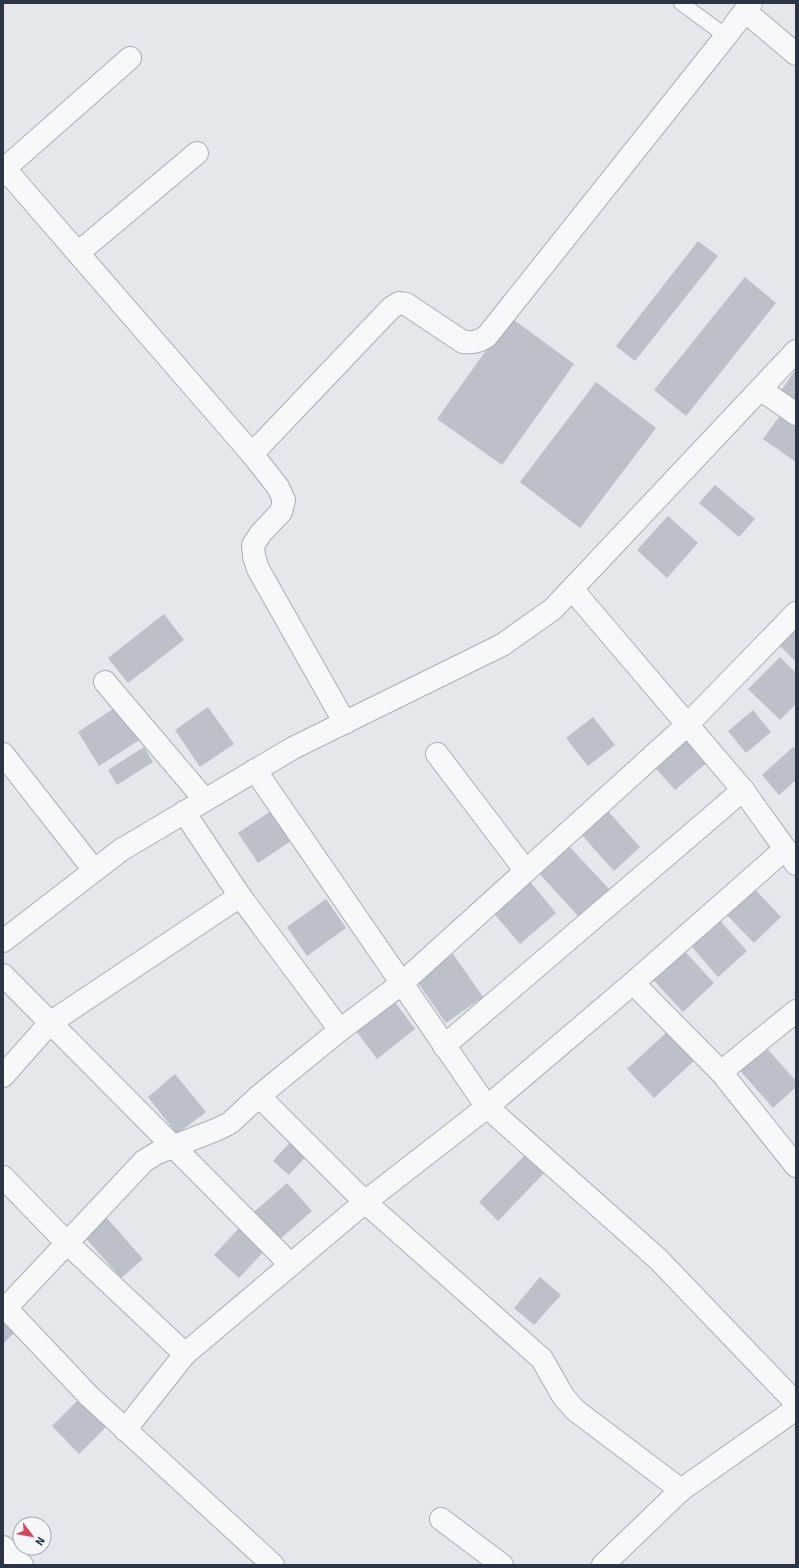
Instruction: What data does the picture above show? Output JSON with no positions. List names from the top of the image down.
{
  "north": "bottom right"
}
